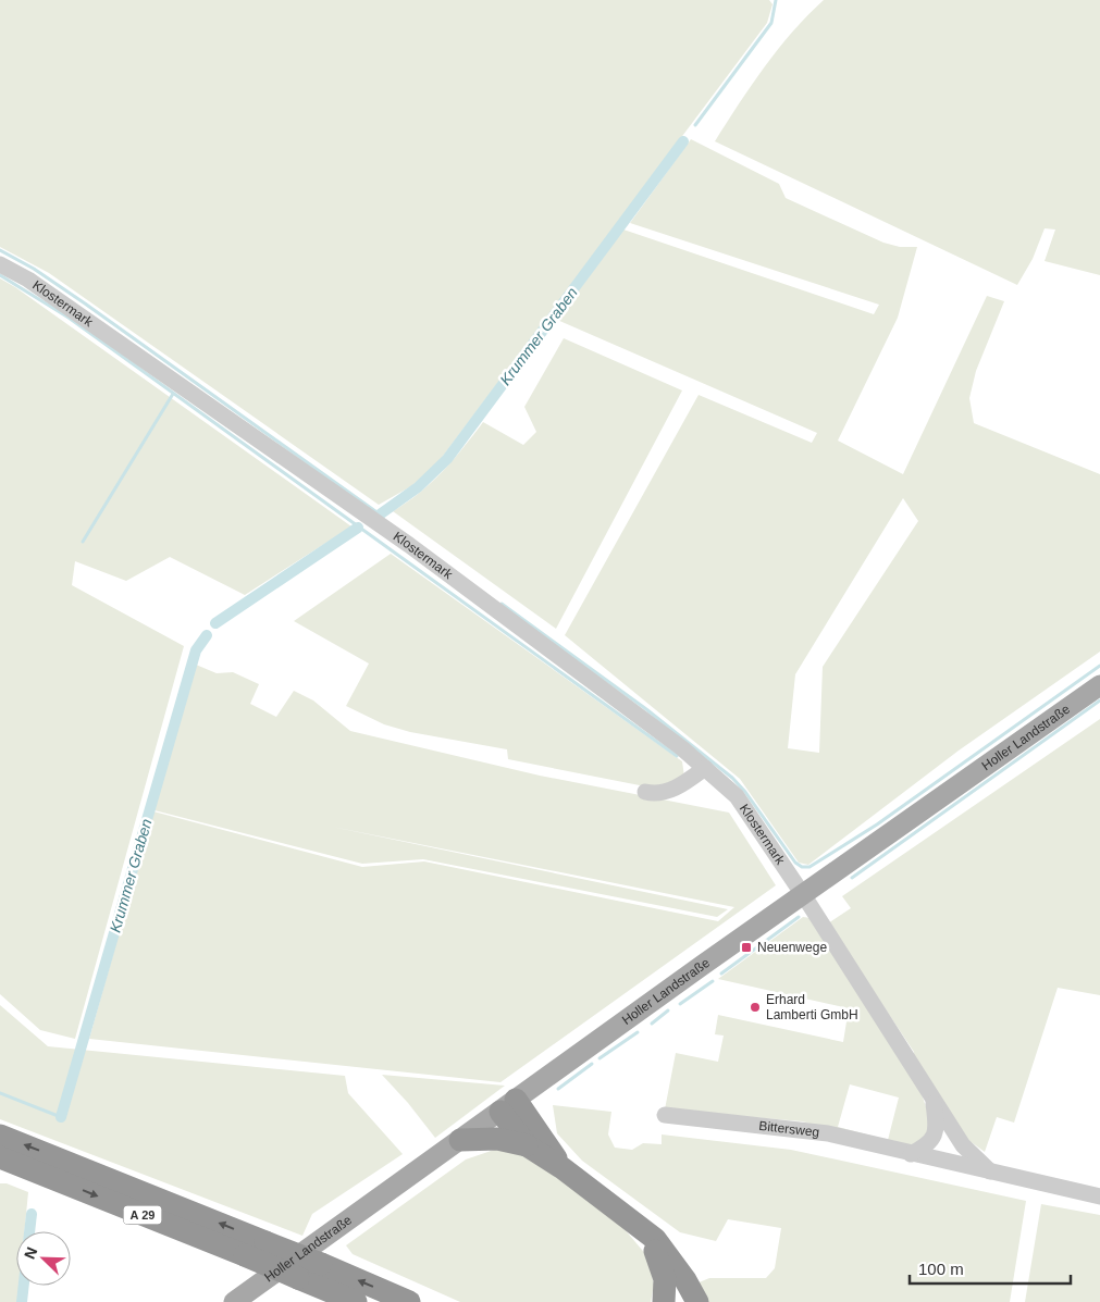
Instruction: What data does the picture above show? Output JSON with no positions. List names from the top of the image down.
{
  "streets": {
    "highway": ["A 29"],
    "main road": ["Holler Landstraße"],
    "street": ["Klostermark", "Bittersweg"]
  },
  "crossings": [
    ["Klostermark", "Holler Landstraße"]
  ],
  "water": ["Krummer Graben"],
  "places": {
    "transit": ["Neuenwege"],
    "other": ["Erhard Lamberti GmbH"]
  },
  "scale_bar": "100 m",
  "north": "top left"
}
